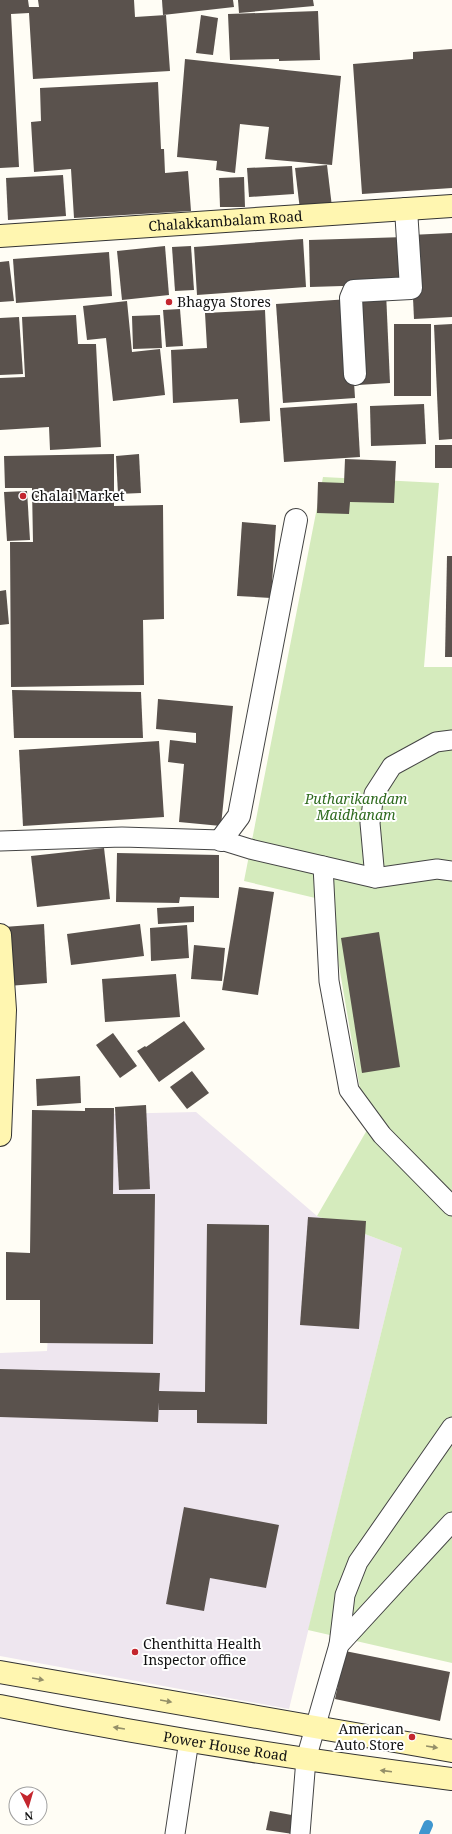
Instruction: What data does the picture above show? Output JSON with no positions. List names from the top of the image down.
{
  "streets": {
    "main road": ["Chalakkambalam Road", "Power House Road"]
  },
  "parks": ["Putharikandam Maidhanam"],
  "places": [
    "Bhagya Stores",
    "Chalai Market",
    "Chenthitta Health Inspector office",
    "American Auto Store"
  ],
  "north": "bottom"
}
